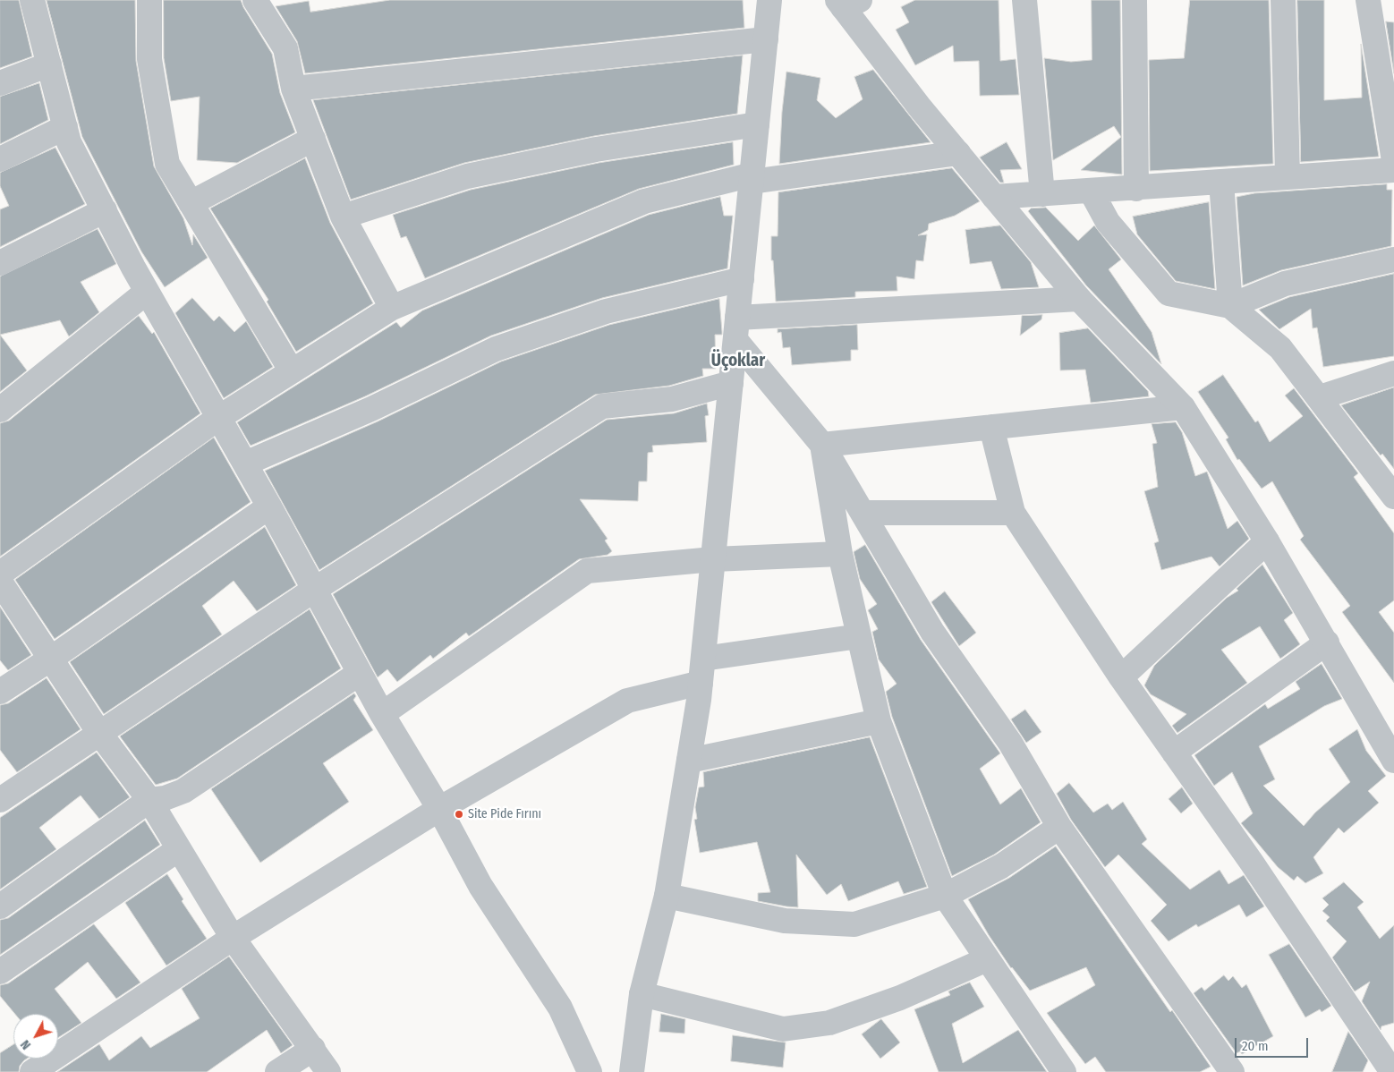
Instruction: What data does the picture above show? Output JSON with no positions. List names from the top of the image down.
{
  "districts": ["Üçoklar"],
  "places": ["Site Pide Fırını"],
  "scale_bar": "20 m",
  "north": "bottom left"
}
